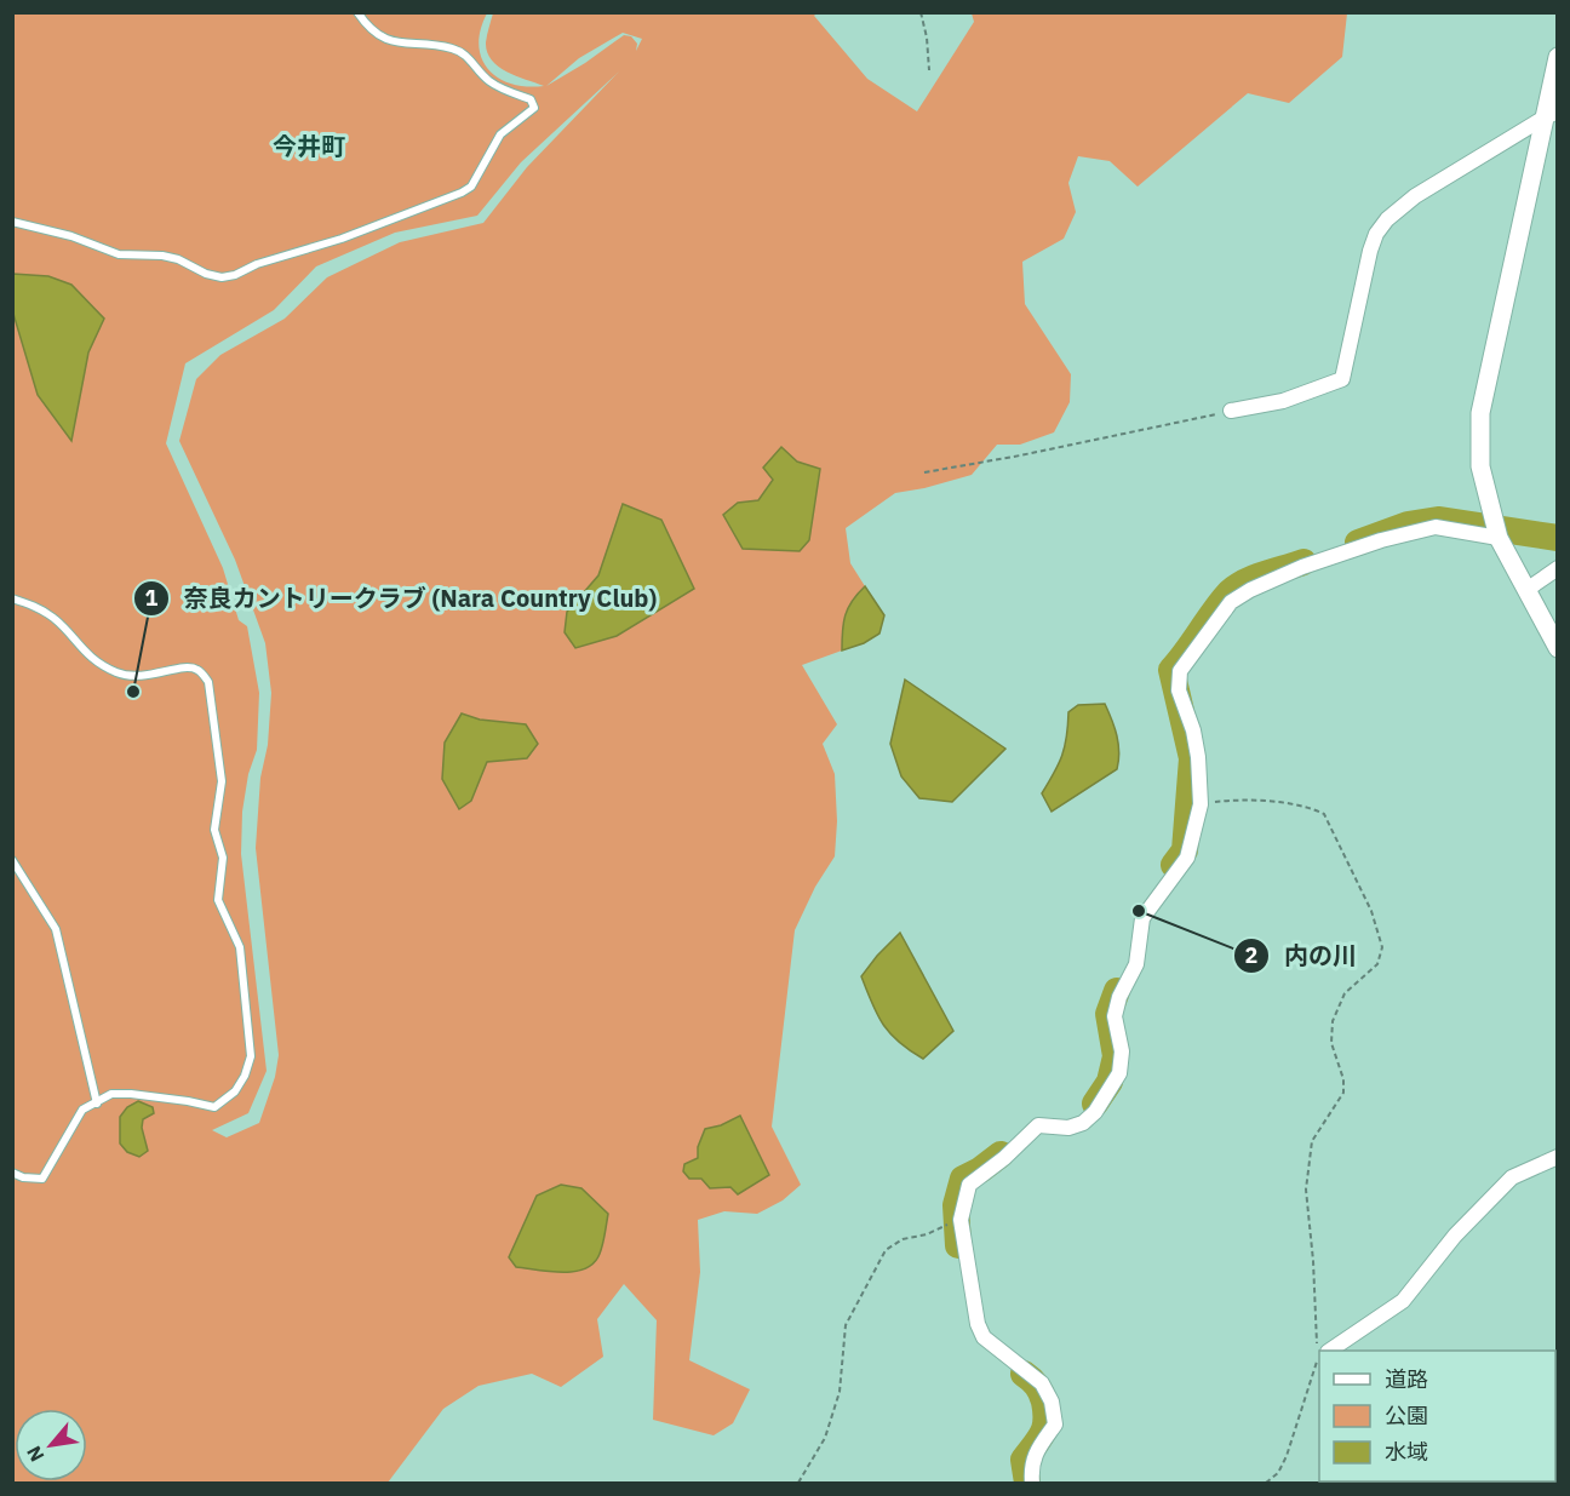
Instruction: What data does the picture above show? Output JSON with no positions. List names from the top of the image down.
{
  "districts": ["今井町"],
  "places": ["奈良カントリークラブ (Nara Country Club)", "内の川"],
  "legend": ["道路", "公園", "水域"],
  "north": "bottom left"
}
